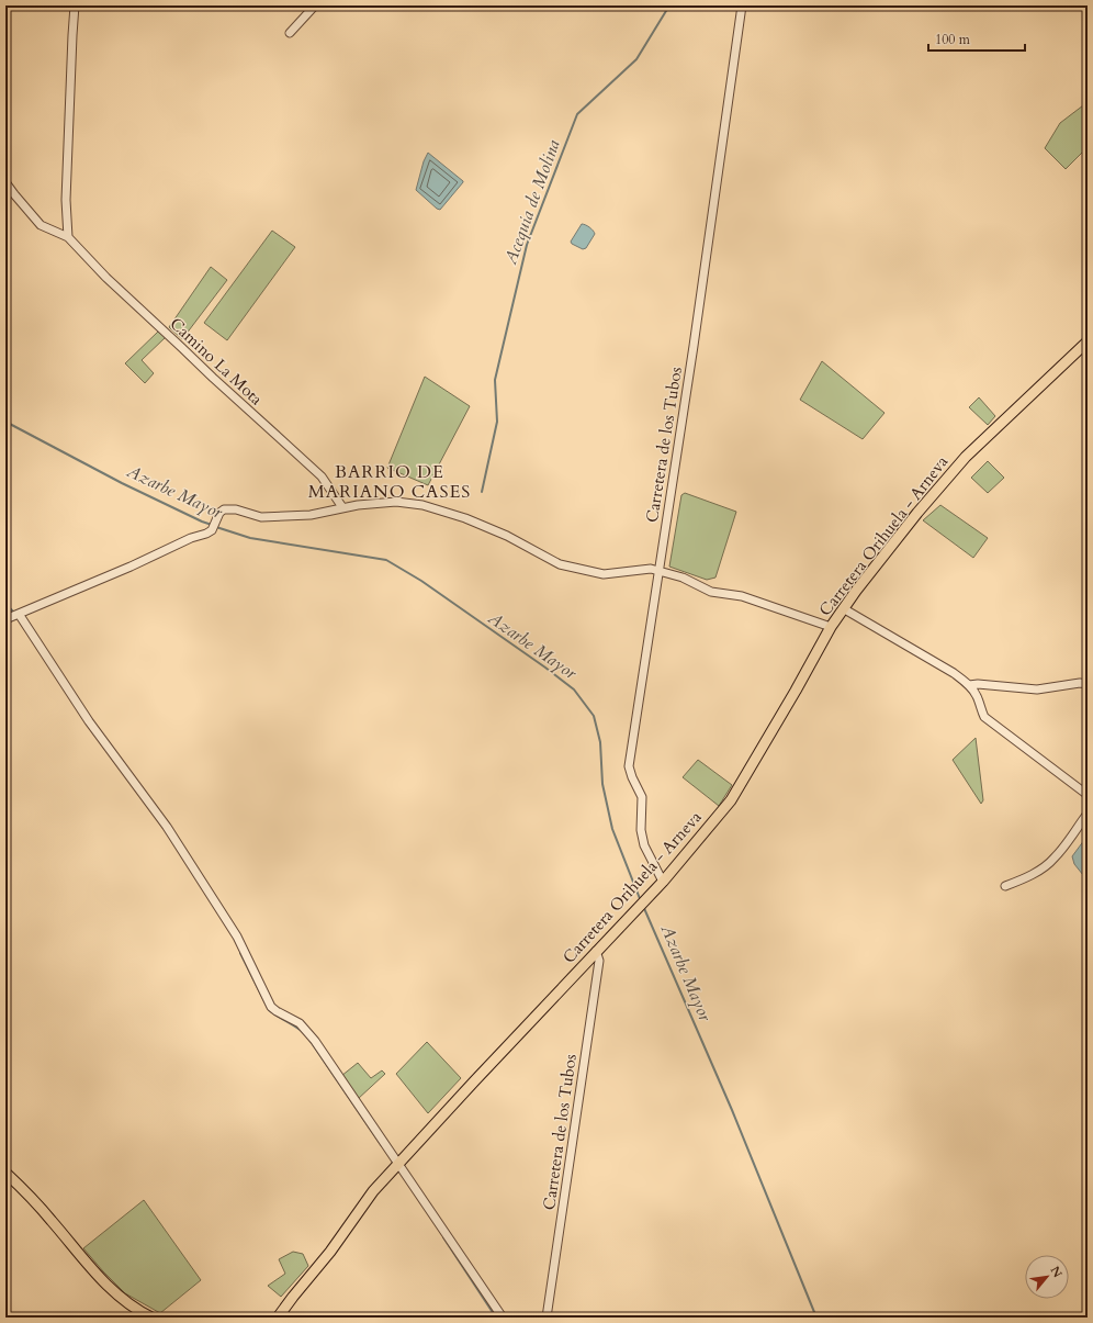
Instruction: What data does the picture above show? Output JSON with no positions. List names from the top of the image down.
{
  "streets": {
    "main road": ["Carretera Orihuela - Arneva"],
    "street": ["Camino La Mota", "Carretera de los Tubos"]
  },
  "crossings": [
    ["Carretera de los Tubos", "Carretera Orihuela - Arneva"]
  ],
  "districts": ["BARRIO DE MARIANO CASES"],
  "water": ["Acequia de Molina", "Azarbe Mayor"],
  "scale_bar": "100 m",
  "north": "top right"
}
